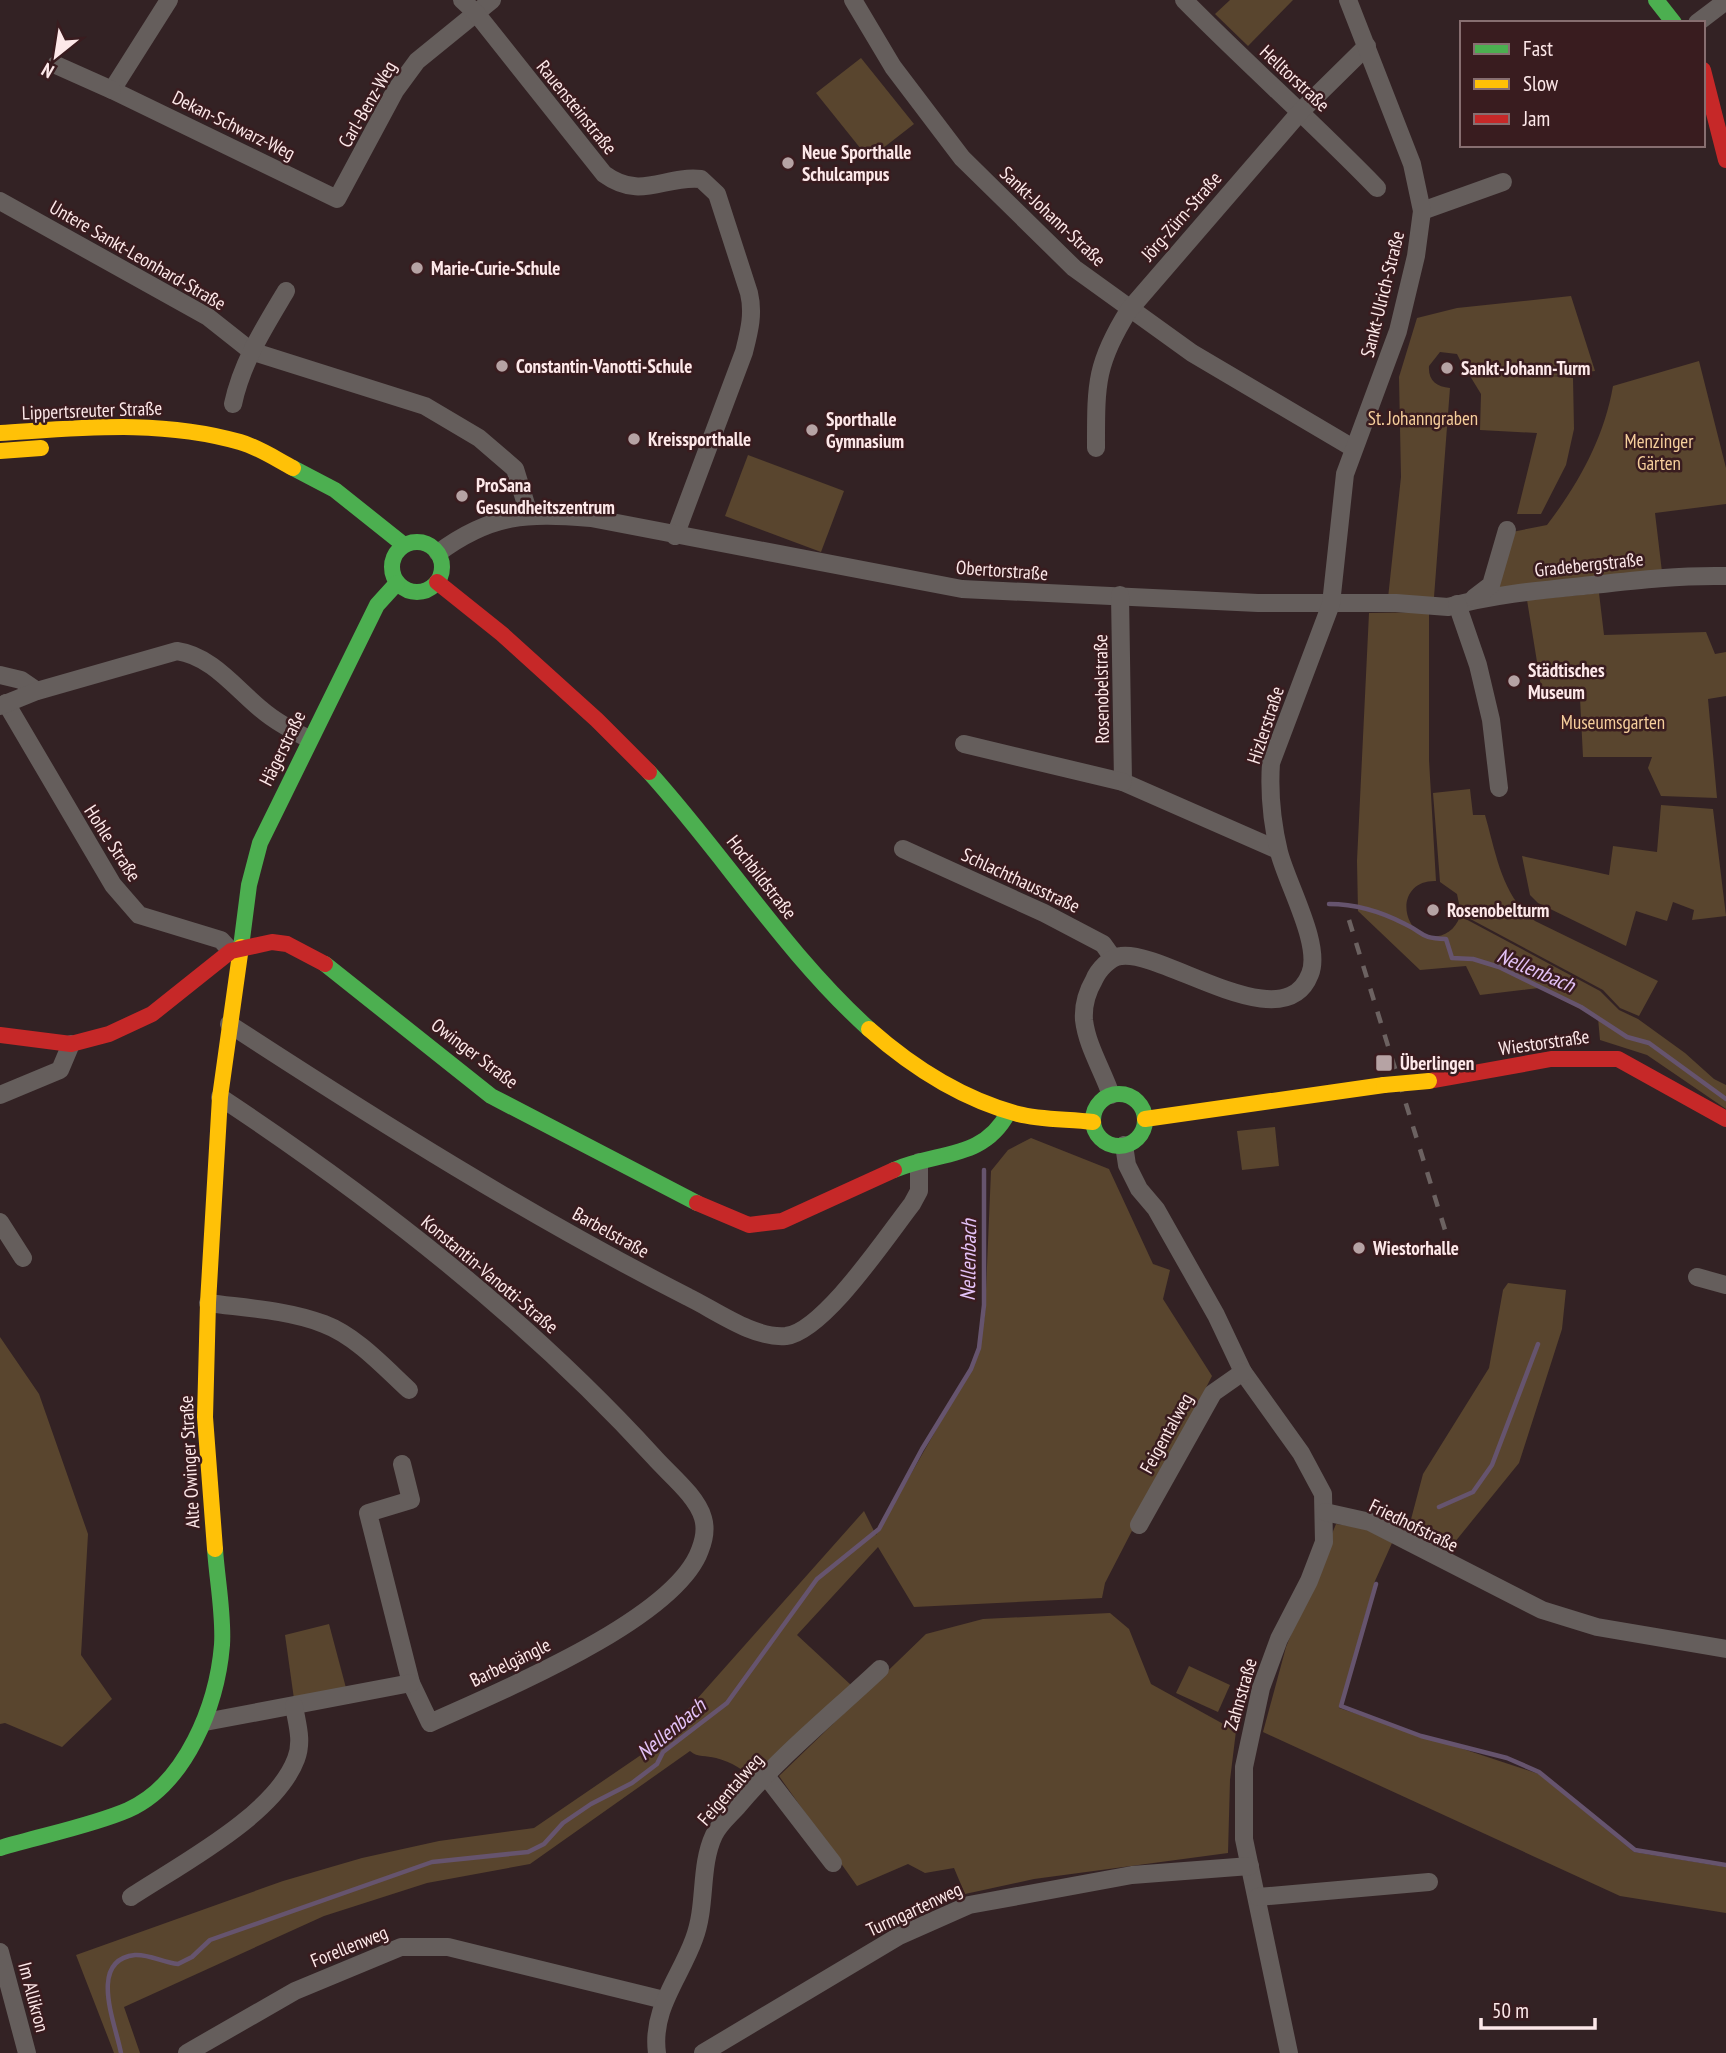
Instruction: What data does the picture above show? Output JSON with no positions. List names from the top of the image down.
{
  "streets": {
    "street": [
      "Helltorstraße",
      "Carl-Benz-Weg",
      "Rauensteinstraße",
      "Dekan-Schwarz-Weg",
      "Sankt-Johann-Straße",
      "Jörg-Zürn-Straße",
      "Untere Sankt-Leonhard-Straße",
      "Sankt-Ulrich-Straße",
      "Lippertsreuter Straße",
      "Gradebergstraße",
      "Obertorstraße",
      "Rosenobelstraße",
      "Hizlerstraße",
      "Hägerstraße",
      "Hohle Straße",
      "Hochbildstraße",
      "Schlachthausstraße",
      "Wiestorstraße",
      "Owinger Straße",
      "Barbelstraße",
      "Konstantin-Vanotti-Straße",
      "Feigentalweg",
      "Alte Owinger Straße",
      "Friedhofstraße",
      "Barbelgängle",
      "Zahnstraße",
      "Turmgartenweg",
      "Forellenweg",
      "Im Allikron"
    ]
  },
  "crossings": [
    ["Helltorstraße", "Jörg-Zürn-Straße"],
    ["Carl-Benz-Weg", "Rauensteinstraße"],
    ["Carl-Benz-Weg", "Dekan-Schwarz-Weg"],
    ["Rauensteinstraße", "Obertorstraße"],
    ["Sankt-Johann-Straße", "Jörg-Zürn-Straße"],
    ["Sankt-Johann-Straße", "Sankt-Ulrich-Straße"],
    ["Jörg-Zürn-Straße", "Sankt-Ulrich-Straße"],
    ["Untere Sankt-Leonhard-Straße", "Obertorstraße"],
    ["Sankt-Ulrich-Straße", "Gradebergstraße"],
    ["Sankt-Ulrich-Straße", "Obertorstraße"],
    ["Sankt-Ulrich-Straße", "Hizlerstraße"],
    ["Lippertsreuter Straße", "Obertorstraße"],
    ["Lippertsreuter Straße", "Hägerstraße"],
    ["Lippertsreuter Straße", "Hochbildstraße"],
    ["Gradebergstraße", "Obertorstraße"],
    ["Gradebergstraße", "Hizlerstraße"],
    ["Obertorstraße", "Rosenobelstraße"],
    ["Obertorstraße", "Hizlerstraße"],
    ["Obertorstraße", "Hägerstraße"],
    ["Obertorstraße", "Hochbildstraße"],
    ["Hizlerstraße", "Schlachthausstraße"],
    ["Hägerstraße", "Hohle Straße"],
    ["Hägerstraße", "Hochbildstraße"],
    ["Hägerstraße", "Owinger Straße"],
    ["Hägerstraße", "Alte Owinger Straße"],
    ["Hohle Straße", "Owinger Straße"],
    ["Hohle Straße", "Alte Owinger Straße"],
    ["Hochbildstraße", "Wiestorstraße"],
    ["Hochbildstraße", "Owinger Straße"],
    ["Owinger Straße", "Barbelstraße"],
    ["Owinger Straße", "Alte Owinger Straße"],
    ["Barbelstraße", "Alte Owinger Straße"],
    ["Konstantin-Vanotti-Straße", "Alte Owinger Straße"],
    ["Konstantin-Vanotti-Straße", "Barbelgängle"],
    ["Feigentalweg", "Forellenweg"],
    ["Friedhofstraße", "Zahnstraße"],
    ["Zahnstraße", "Turmgartenweg"]
  ],
  "water": ["Nellenbach"],
  "parks": ["St. Johanngraben", "Menzinger Gärten", "Museumsgarten"],
  "places": {
    "other": [
      "Neue Sporthalle Schulcampus",
      "Marie-Curie-Schule",
      "Constantin-Vanotti-Schule",
      "Sankt-Johann-Turm",
      "Sporthalle Gymnasium",
      "Kreissporthalle",
      "ProSana Gesundheitszentrum",
      "Städtisches Museum",
      "Rosenobelturm",
      "Wiestorhalle"
    ],
    "transit": ["Überlingen"]
  },
  "legend": ["Fast", "Slow", "Jam"],
  "scale_bar": "50 m",
  "north": "bottom left"
}
